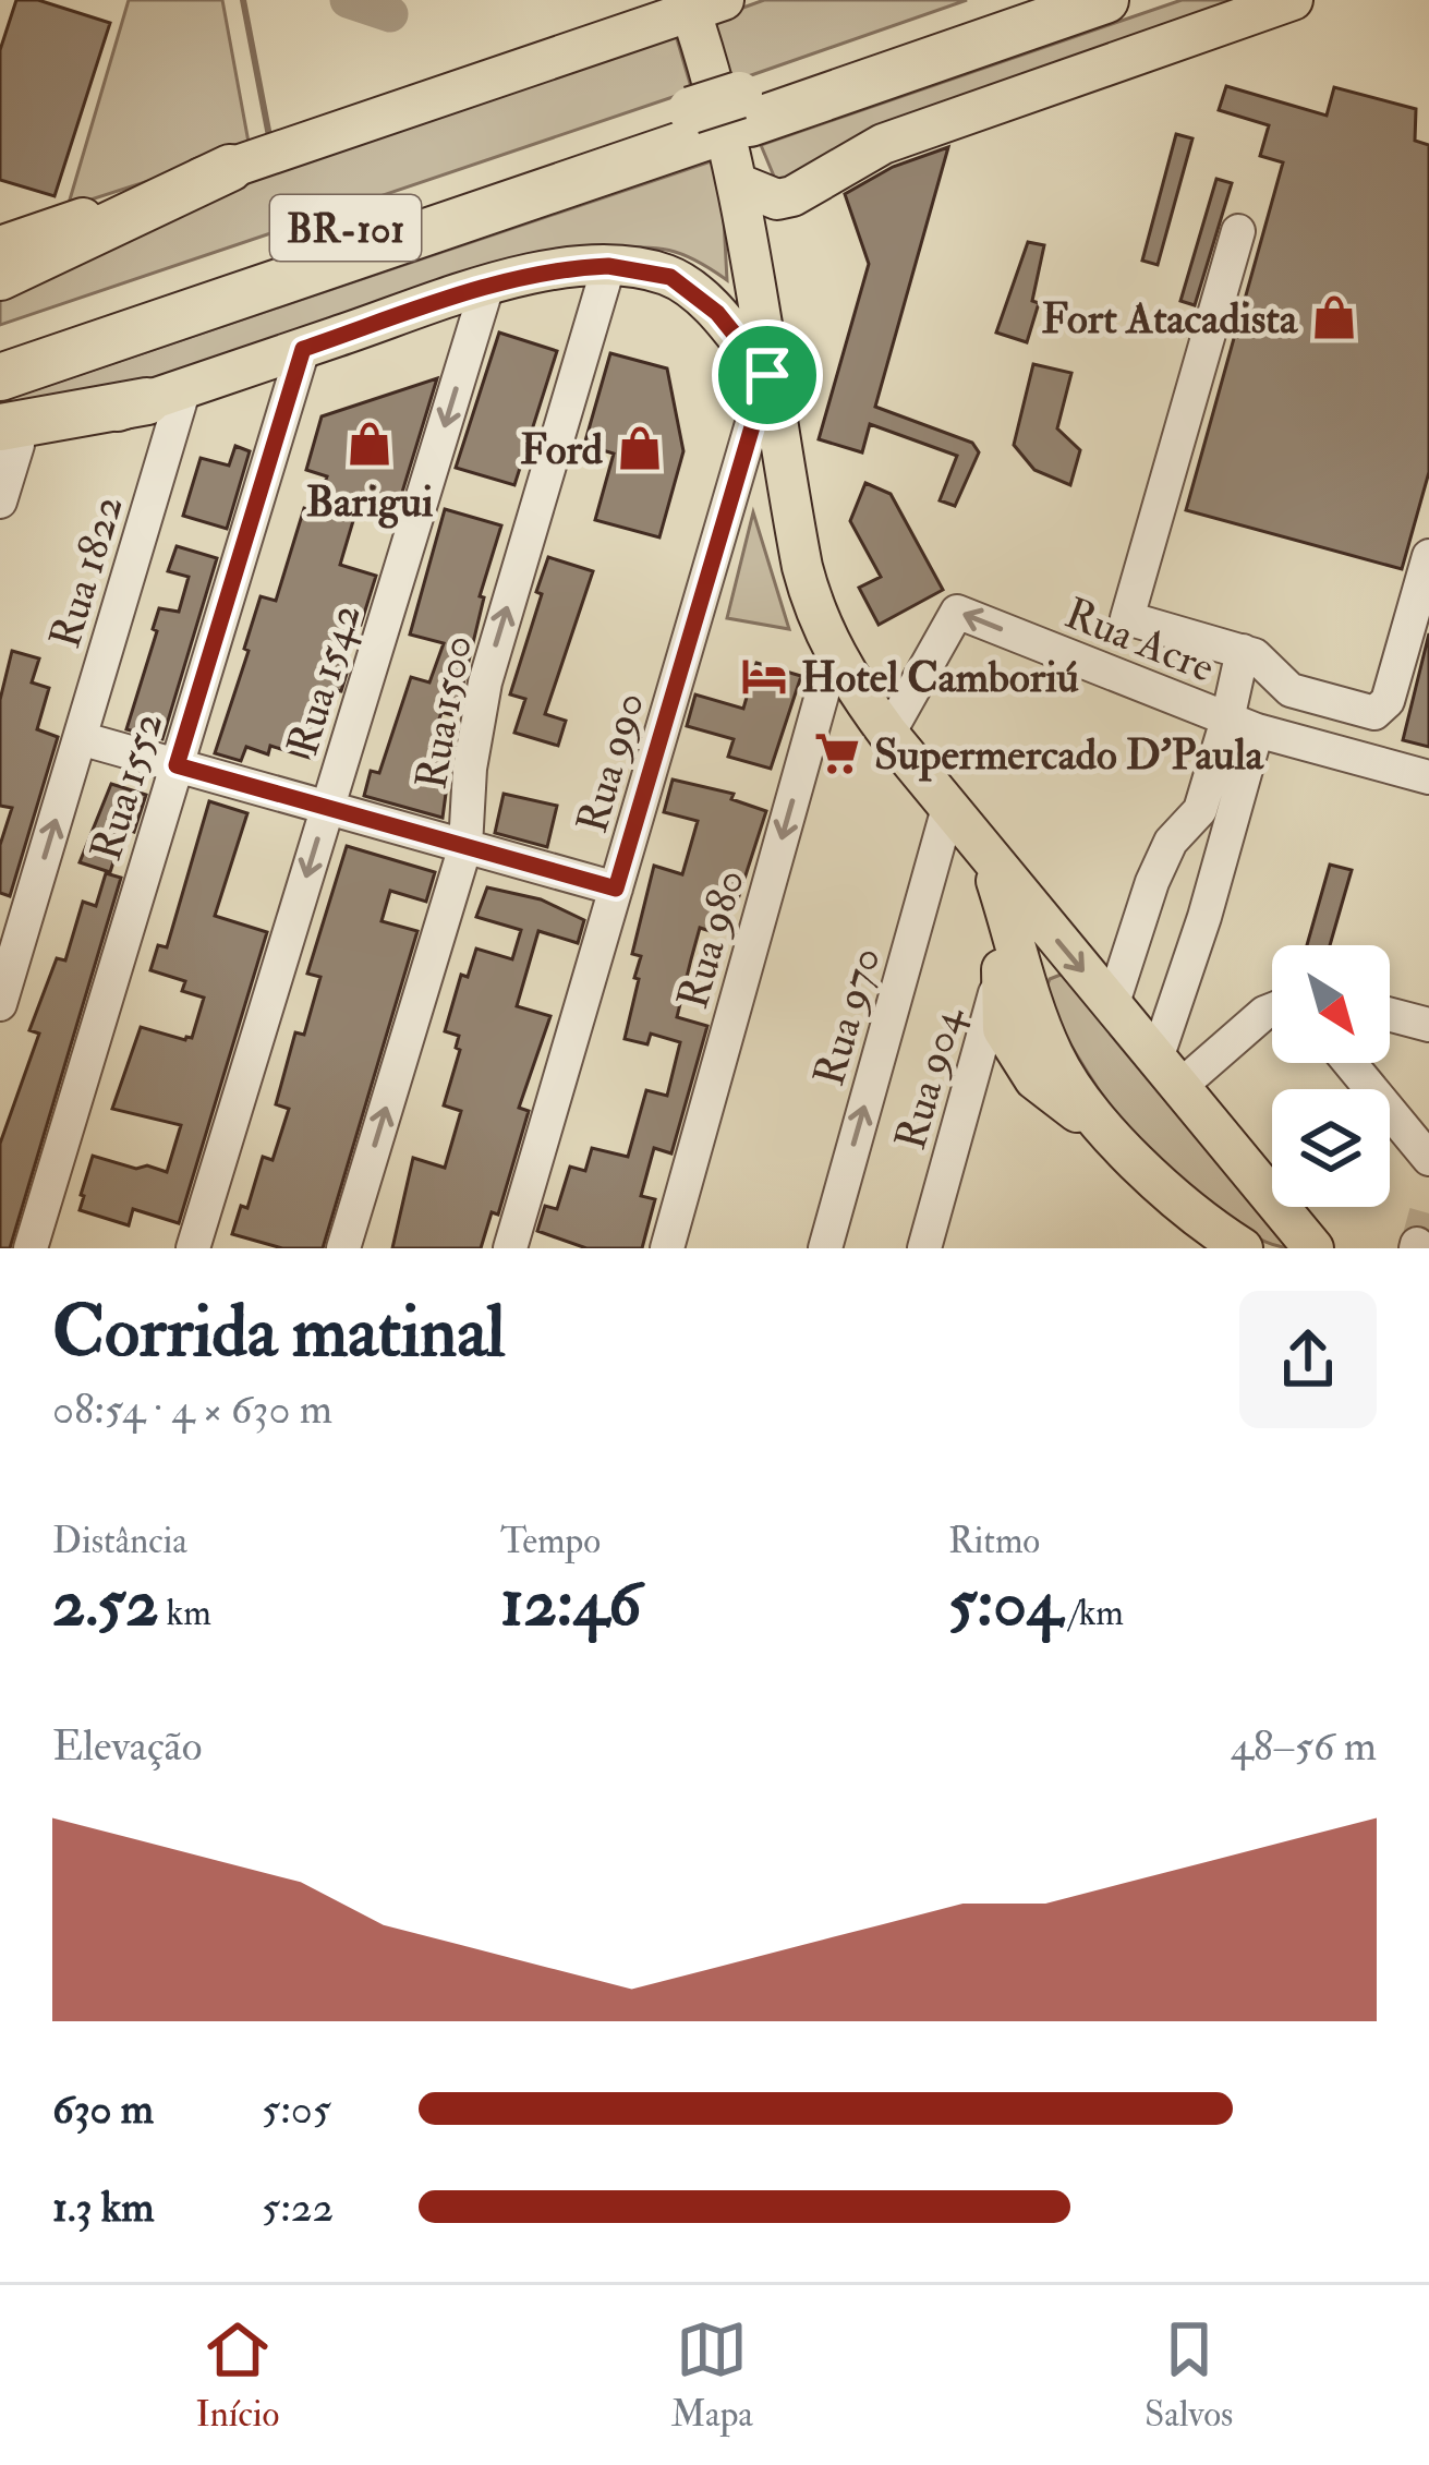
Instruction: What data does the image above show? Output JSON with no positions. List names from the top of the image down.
{
  "streets": {
    "highway": ["BR-101"],
    "street": [
      "Rua 1822",
      "Rua Acre",
      "Rua 1542",
      "Rua 1500",
      "Rua 990",
      "Rua 1552",
      "Rua 980",
      "Rua 970",
      "Rua 904"
    ]
  },
  "one_way": [
    "Rua 1822",
    "Rua 1542",
    "Rua 1500",
    "Rua 980"
  ],
  "places": {
    "shop": ["Fort Atacadista", "Barigui", "Ford"],
    "hotel": ["Hotel Camboriú"],
    "supermarket": ["Supermercado D'Paula"]
  },
  "north": "bottom right",
  "page": {
    "heading": ["Corrida matinal", "08:54 · 4 × 630 m"],
    "stats": [
      ["Distância", "2.52 km"],
      ["Tempo", "12:46"],
      ["Ritmo", "5:04 /km"]
    ],
    "chart": ["Elevação", "48–56 m"],
    "list": [
      {
        "name": "630 m",
        "note": "5:05"
      },
      {
        "name": "1.3 km",
        "note": "5:22"
      }
    ],
    "tabs": ["Início", "Mapa", "Salvos"]
  }
}
